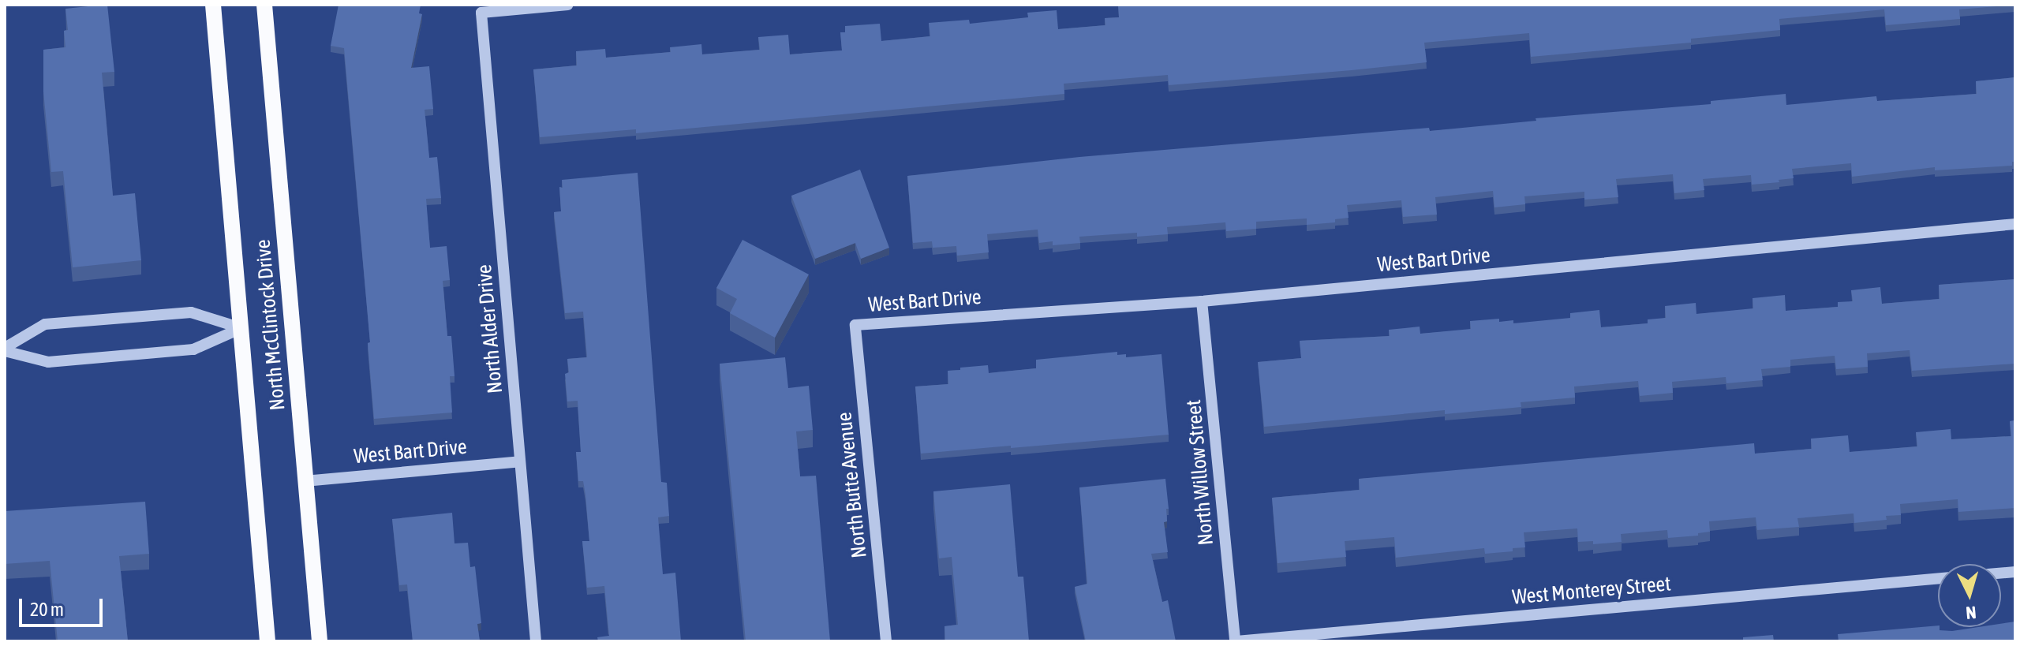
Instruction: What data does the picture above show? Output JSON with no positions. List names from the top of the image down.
{
  "streets": {
    "main road": ["North McClintock Drive"],
    "street": [
      "West Bart Drive",
      "North Alder Drive",
      "North Willow Street",
      "North Butte Avenue",
      "West Monterey Street"
    ]
  },
  "crossings": [
    ["West Bart Drive", "North McClintock Drive"],
    ["West Bart Drive", "North Alder Drive"],
    ["West Bart Drive", "North Willow Street"],
    ["West Bart Drive", "North Butte Avenue"],
    ["North Willow Street", "West Monterey Street"]
  ],
  "scale_bar": "20 m",
  "north": "bottom"
}
